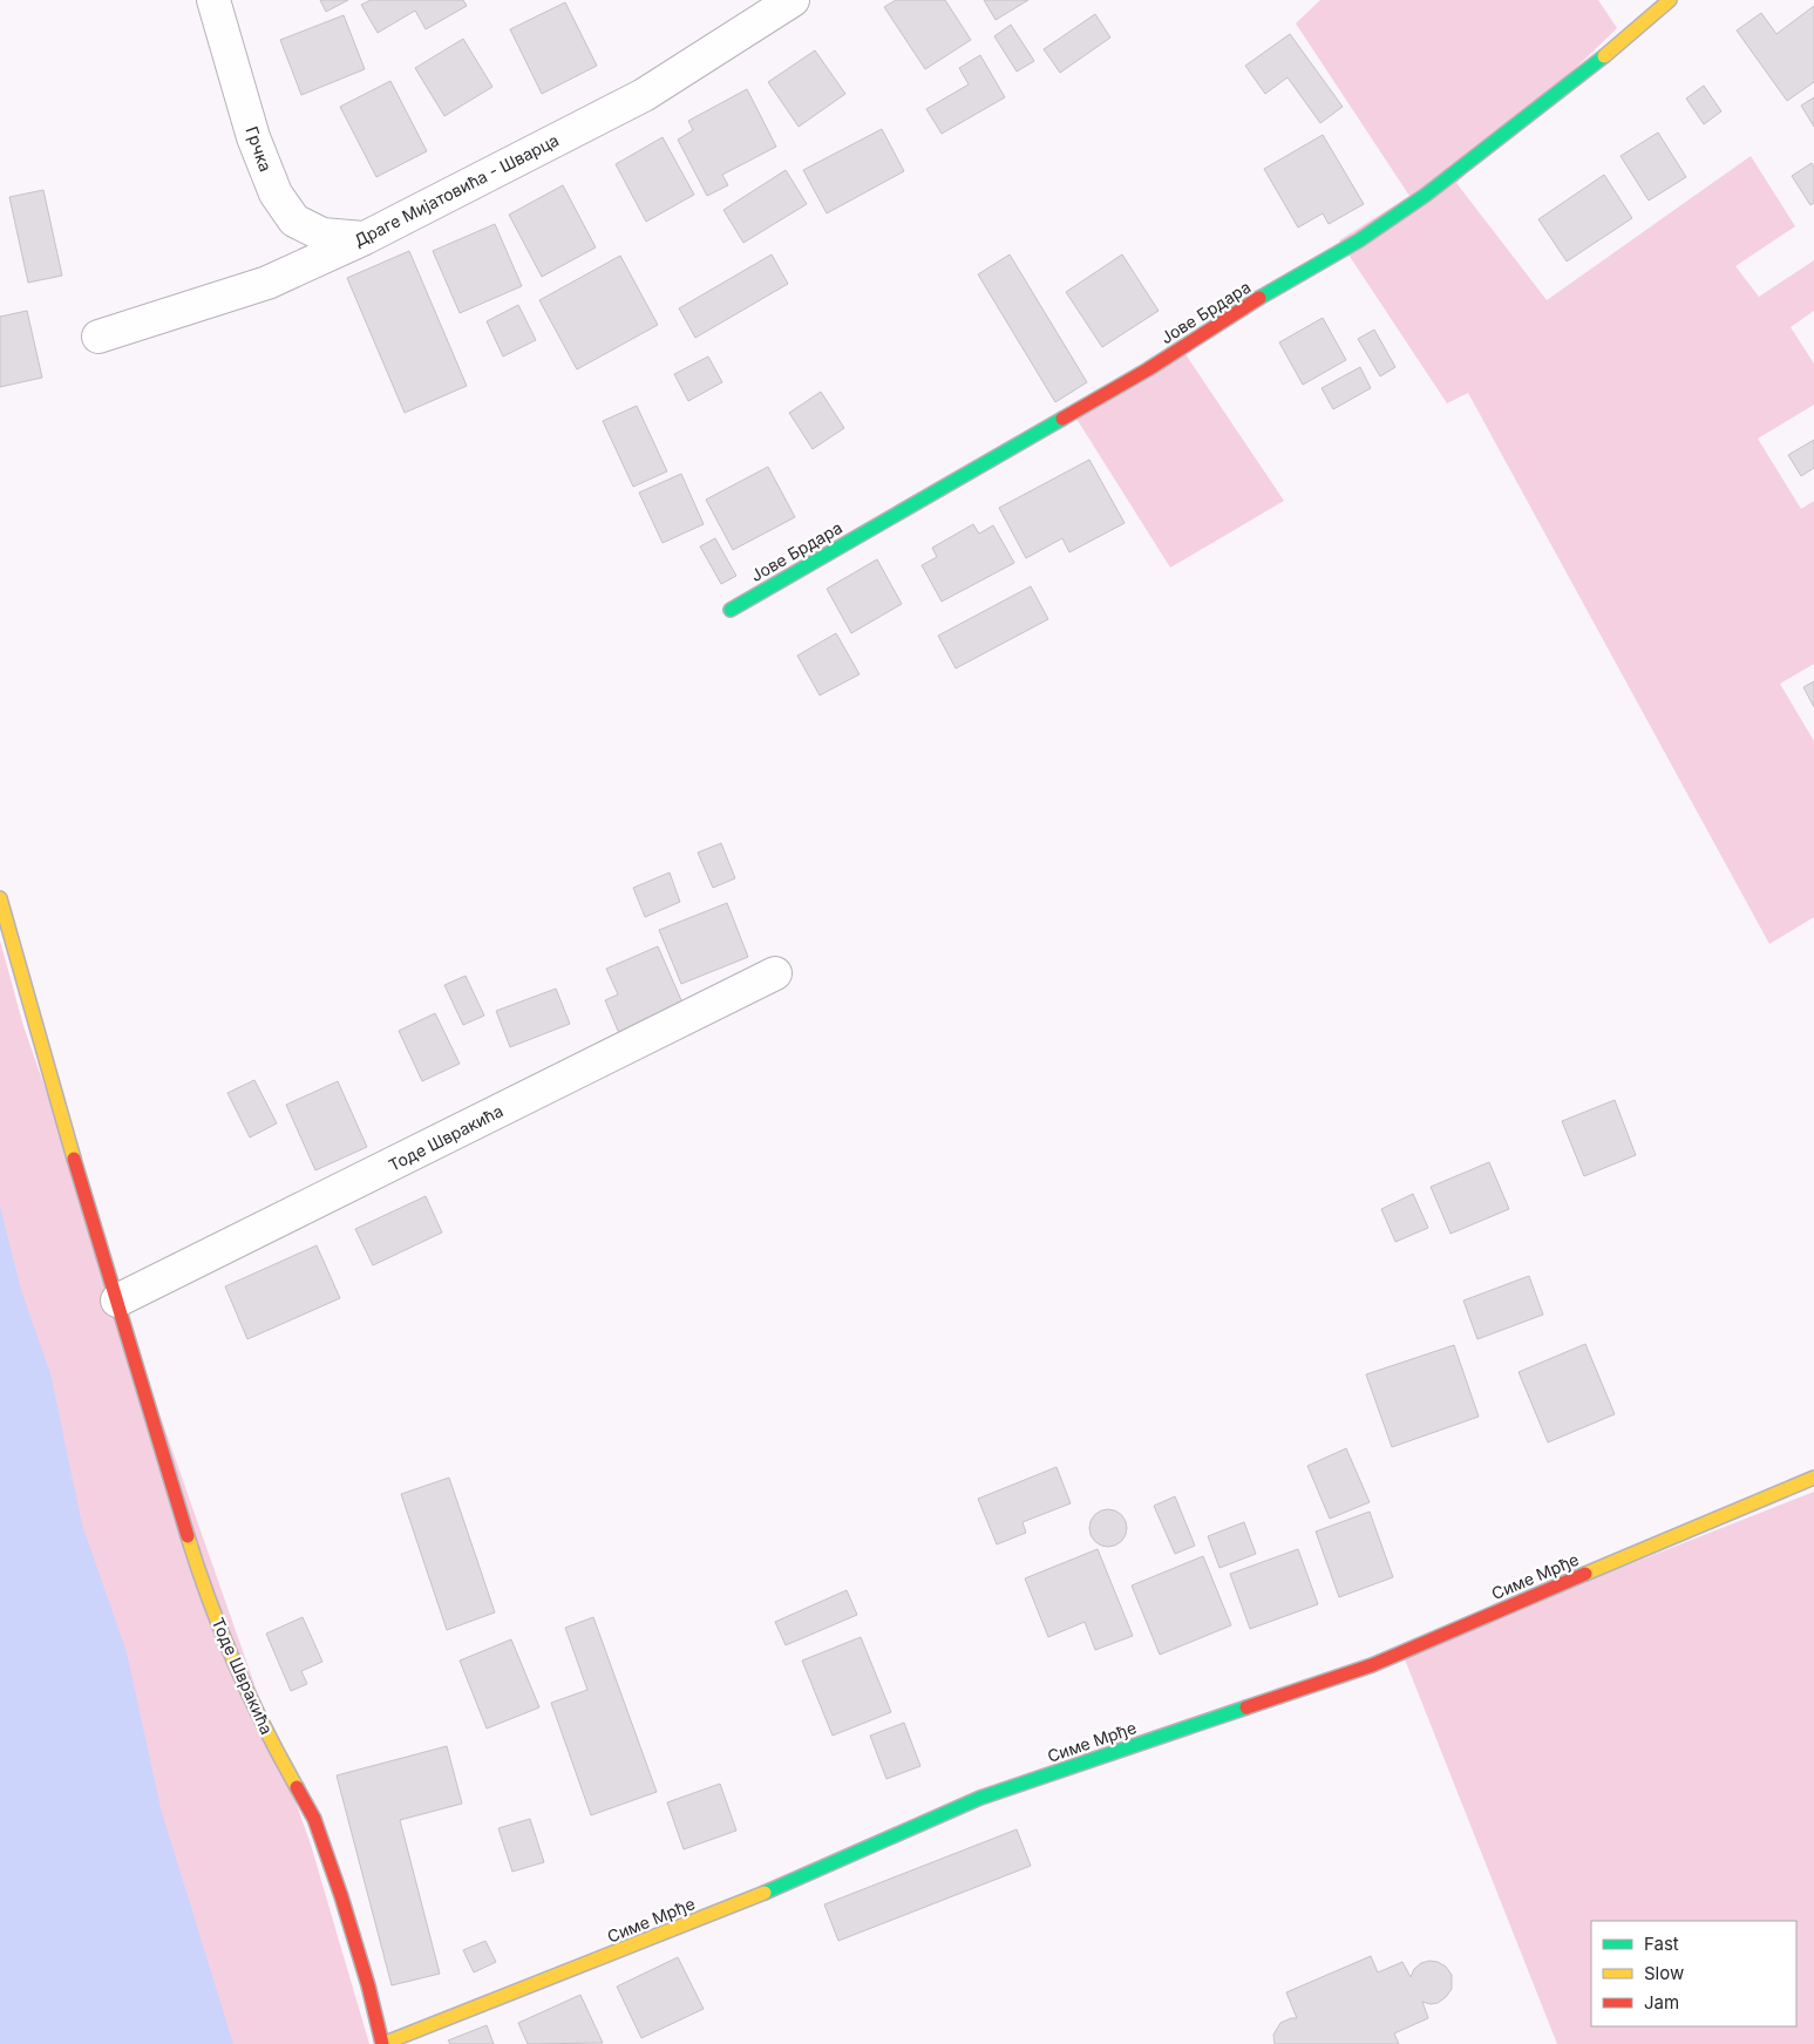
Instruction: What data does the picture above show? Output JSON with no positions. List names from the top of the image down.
{
  "streets": {
    "street": [
      "Грчка",
      "Драге Мијатовића - Шварца",
      "Јове Брдара",
      "Тоде Швракића",
      "Симе Мрђе"
    ]
  },
  "crossings": [
    ["Грчка", "Драге Мијатовића - Шварца"],
    ["Тоде Швракића", "Симе Мрђе"]
  ],
  "legend": ["Fast", "Slow", "Jam"]
}
